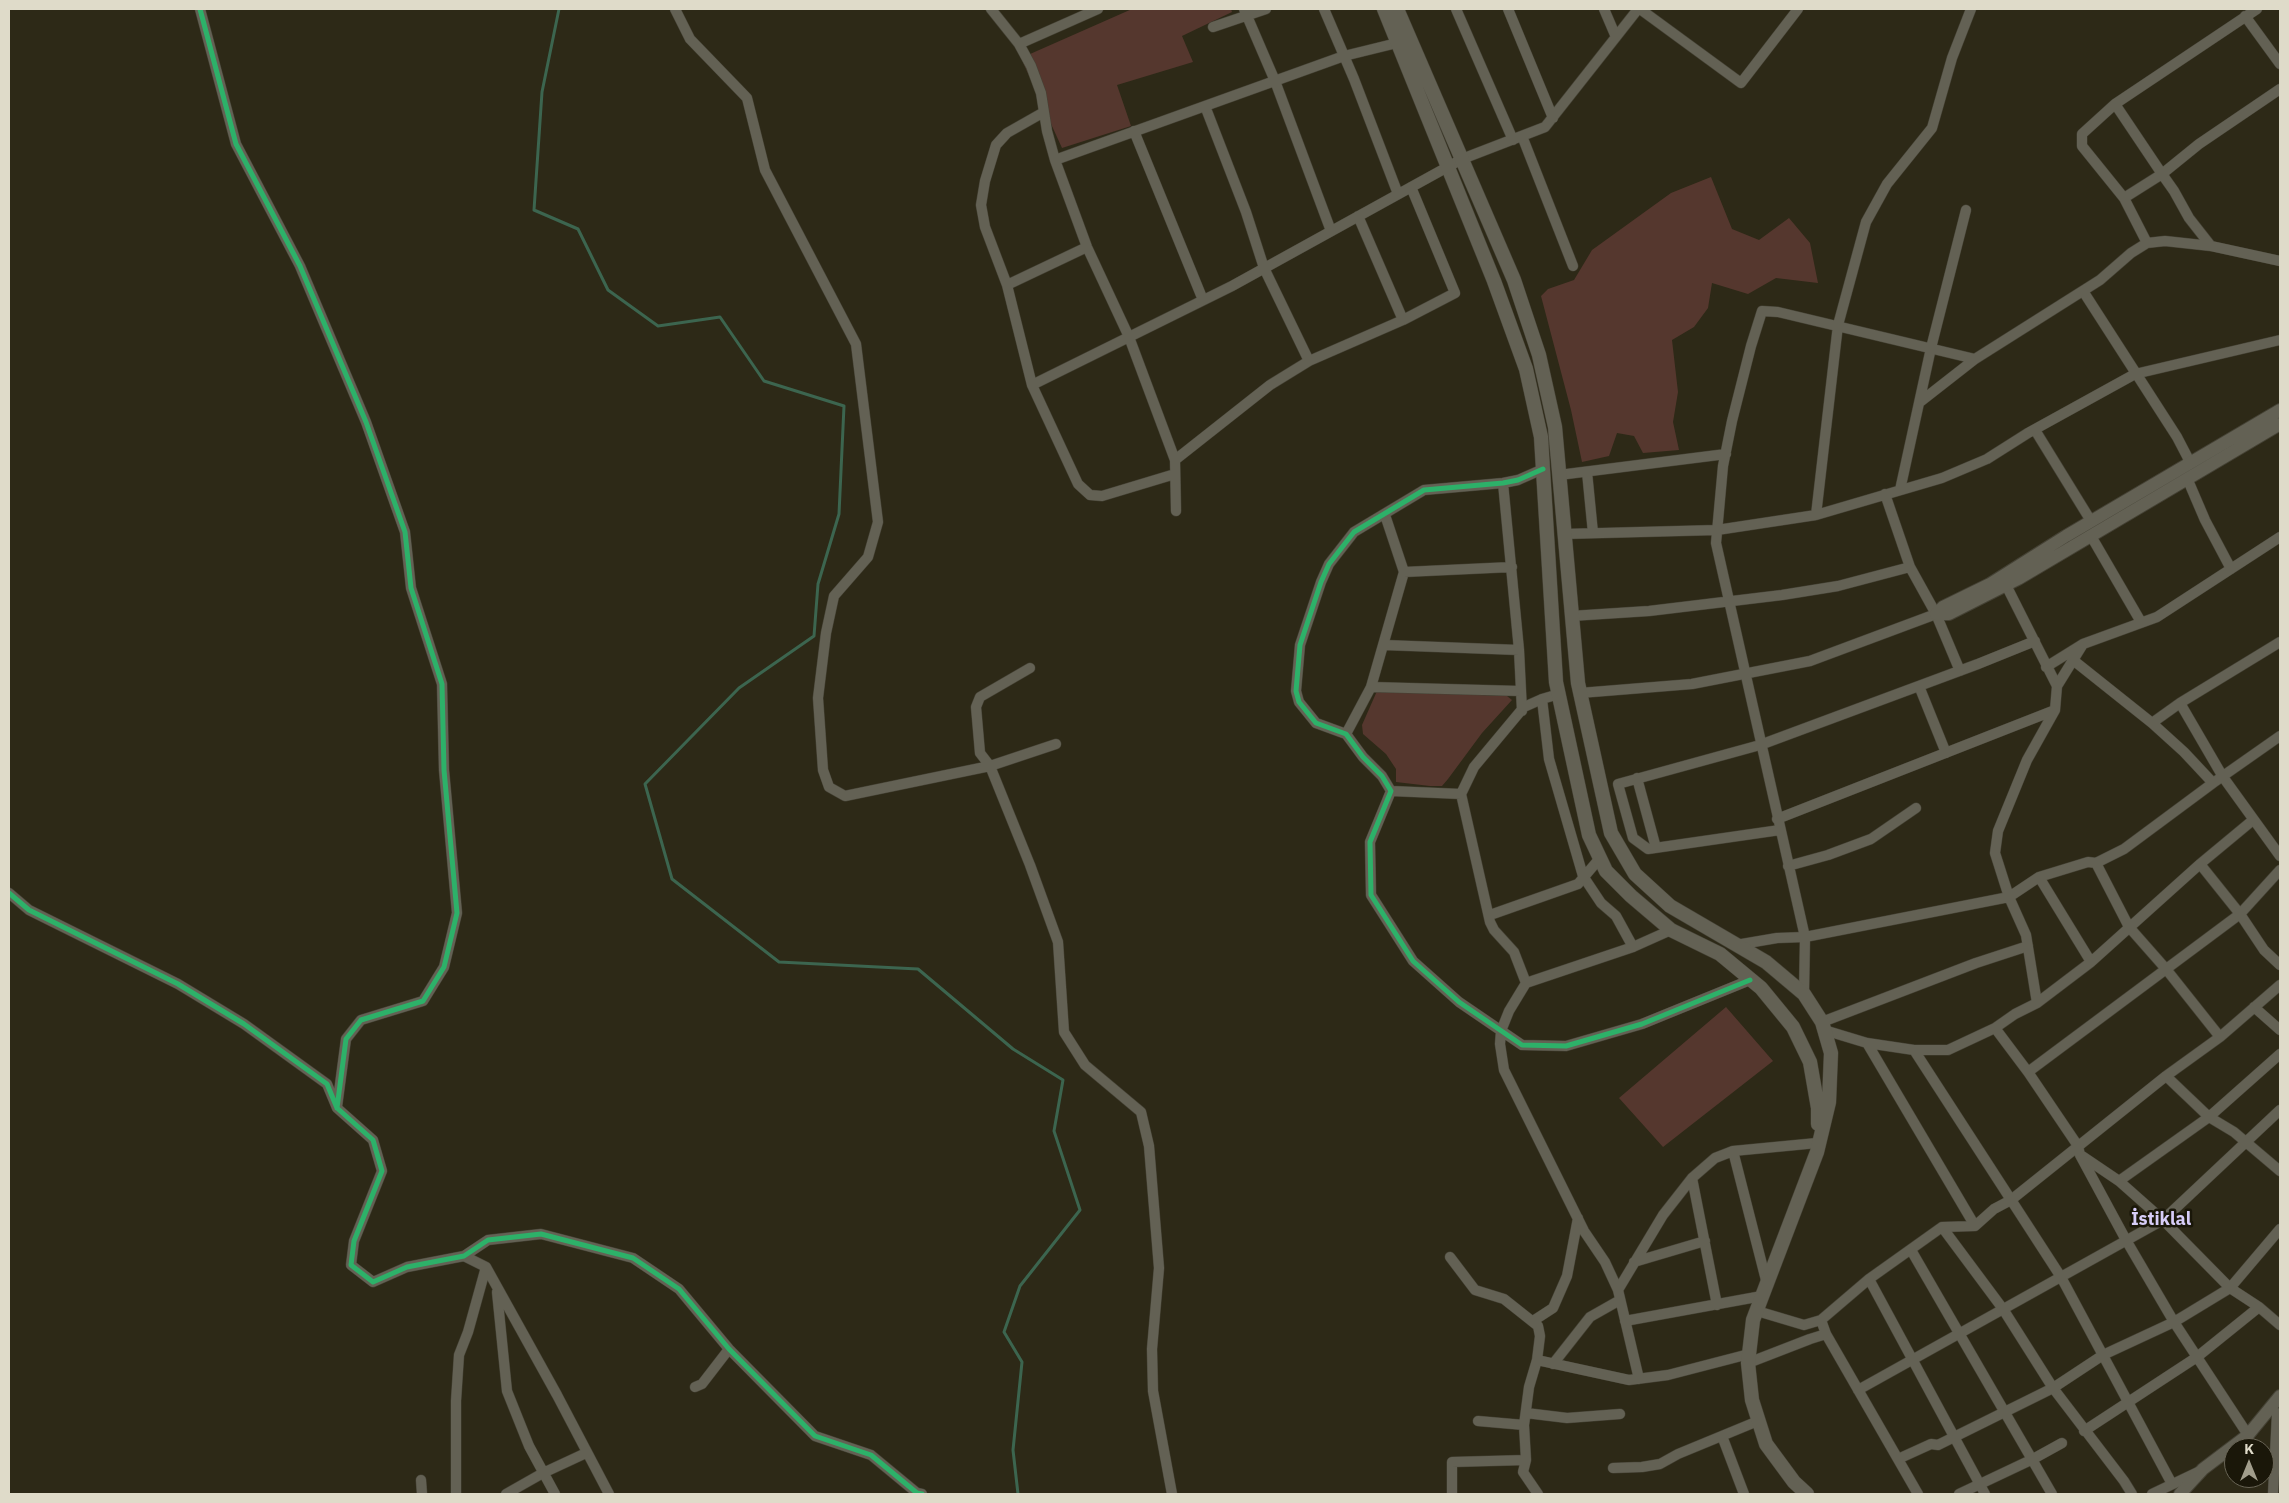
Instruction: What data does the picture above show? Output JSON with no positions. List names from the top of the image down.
{
  "districts": ["İstiklal"],
  "north": "top"
}
